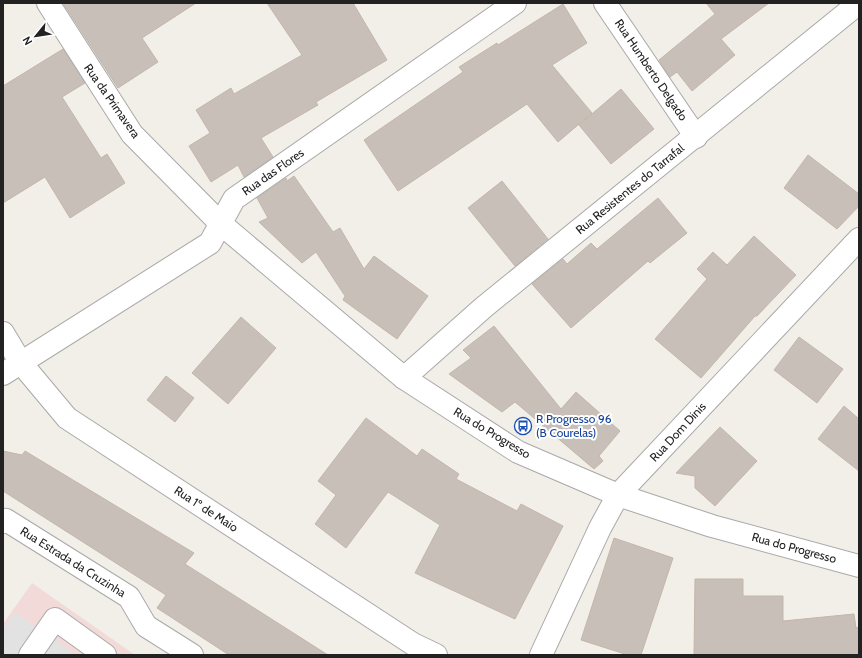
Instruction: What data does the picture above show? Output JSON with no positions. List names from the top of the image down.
{
  "streets": {
    "street": [
      "Rua Humberto Delgado",
      "Rua da Primavera",
      "Rua das Flores",
      "Rua Resistentes do Tarrafal",
      "Rua Dom Dinis",
      "Rua do Progresso",
      "Rua 1º de Maio",
      "Rua Estrada da Cruzinha"
    ]
  },
  "crossings": [
    ["Rua Humberto Delgado", "Rua Resistentes do Tarrafal"],
    ["Rua da Primavera", "Rua das Flores"],
    ["Rua da Primavera", "Rua do Progresso"],
    ["Rua das Flores", "Rua do Progresso"],
    ["Rua das Flores", "Rua 1º de Maio"],
    ["Rua Resistentes do Tarrafal", "Rua do Progresso"],
    ["Rua Dom Dinis", "Rua do Progresso"]
  ],
  "places": {
    "bus stop": ["R Progresso 96 (B Courelas)"]
  },
  "north": "bottom left"
}
